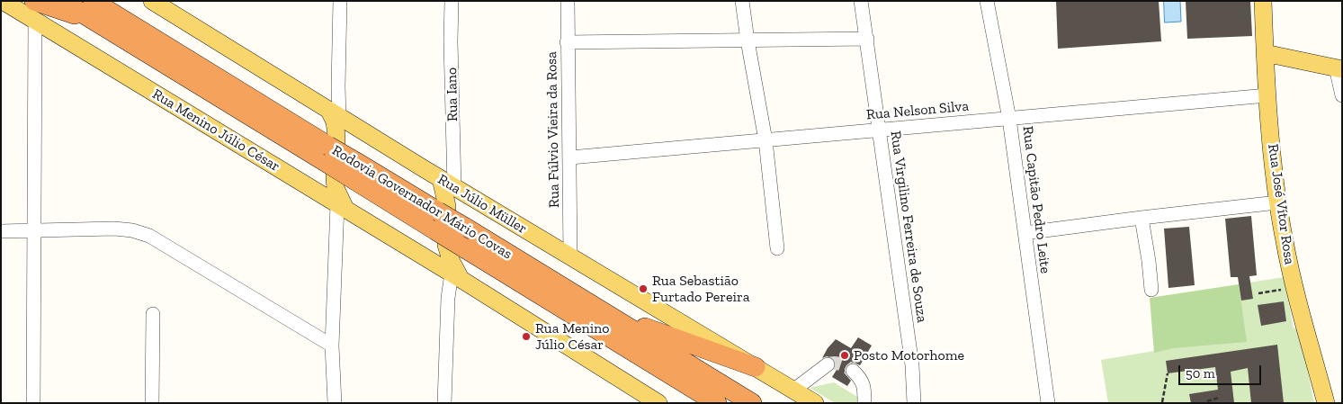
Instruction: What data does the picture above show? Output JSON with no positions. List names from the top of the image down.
{
  "streets": {
    "highway": ["Rodovia Governador Mário Covas"],
    "main road": [
      "Rua Iano",
      "Rua Menino Júlio César",
      "Rua Júlio Müller",
      "Rua José Vítor Rosa"
    ],
    "street": [
      "Rua Nelson Silva",
      "Rua Fúlvio Vieira da Rosa",
      "Rua Capitão Pedro Leite",
      "Rua Virgilino Ferreira de Souza"
    ]
  },
  "crossings": [
    ["Rua Iano", "Rua Menino Júlio César"],
    ["Rua Iano", "Rodovia Governador Mário Covas"],
    ["Rua Iano", "Rua Júlio Müller"],
    ["Rua Nelson Silva", "Rua Fúlvio Vieira da Rosa"],
    ["Rua Nelson Silva", "Rua Capitão Pedro Leite"],
    ["Rua Nelson Silva", "Rua José Vítor Rosa"],
    ["Rua Nelson Silva", "Rua Virgilino Ferreira de Souza"],
    ["Rua Fúlvio Vieira da Rosa", "Rua Júlio Müller"]
  ],
  "places": ["Rua Sebastião Furtado Pereira", "Rua Menino Júlio César", "Posto Motorhome"],
  "scale_bar": "50 m"
}
